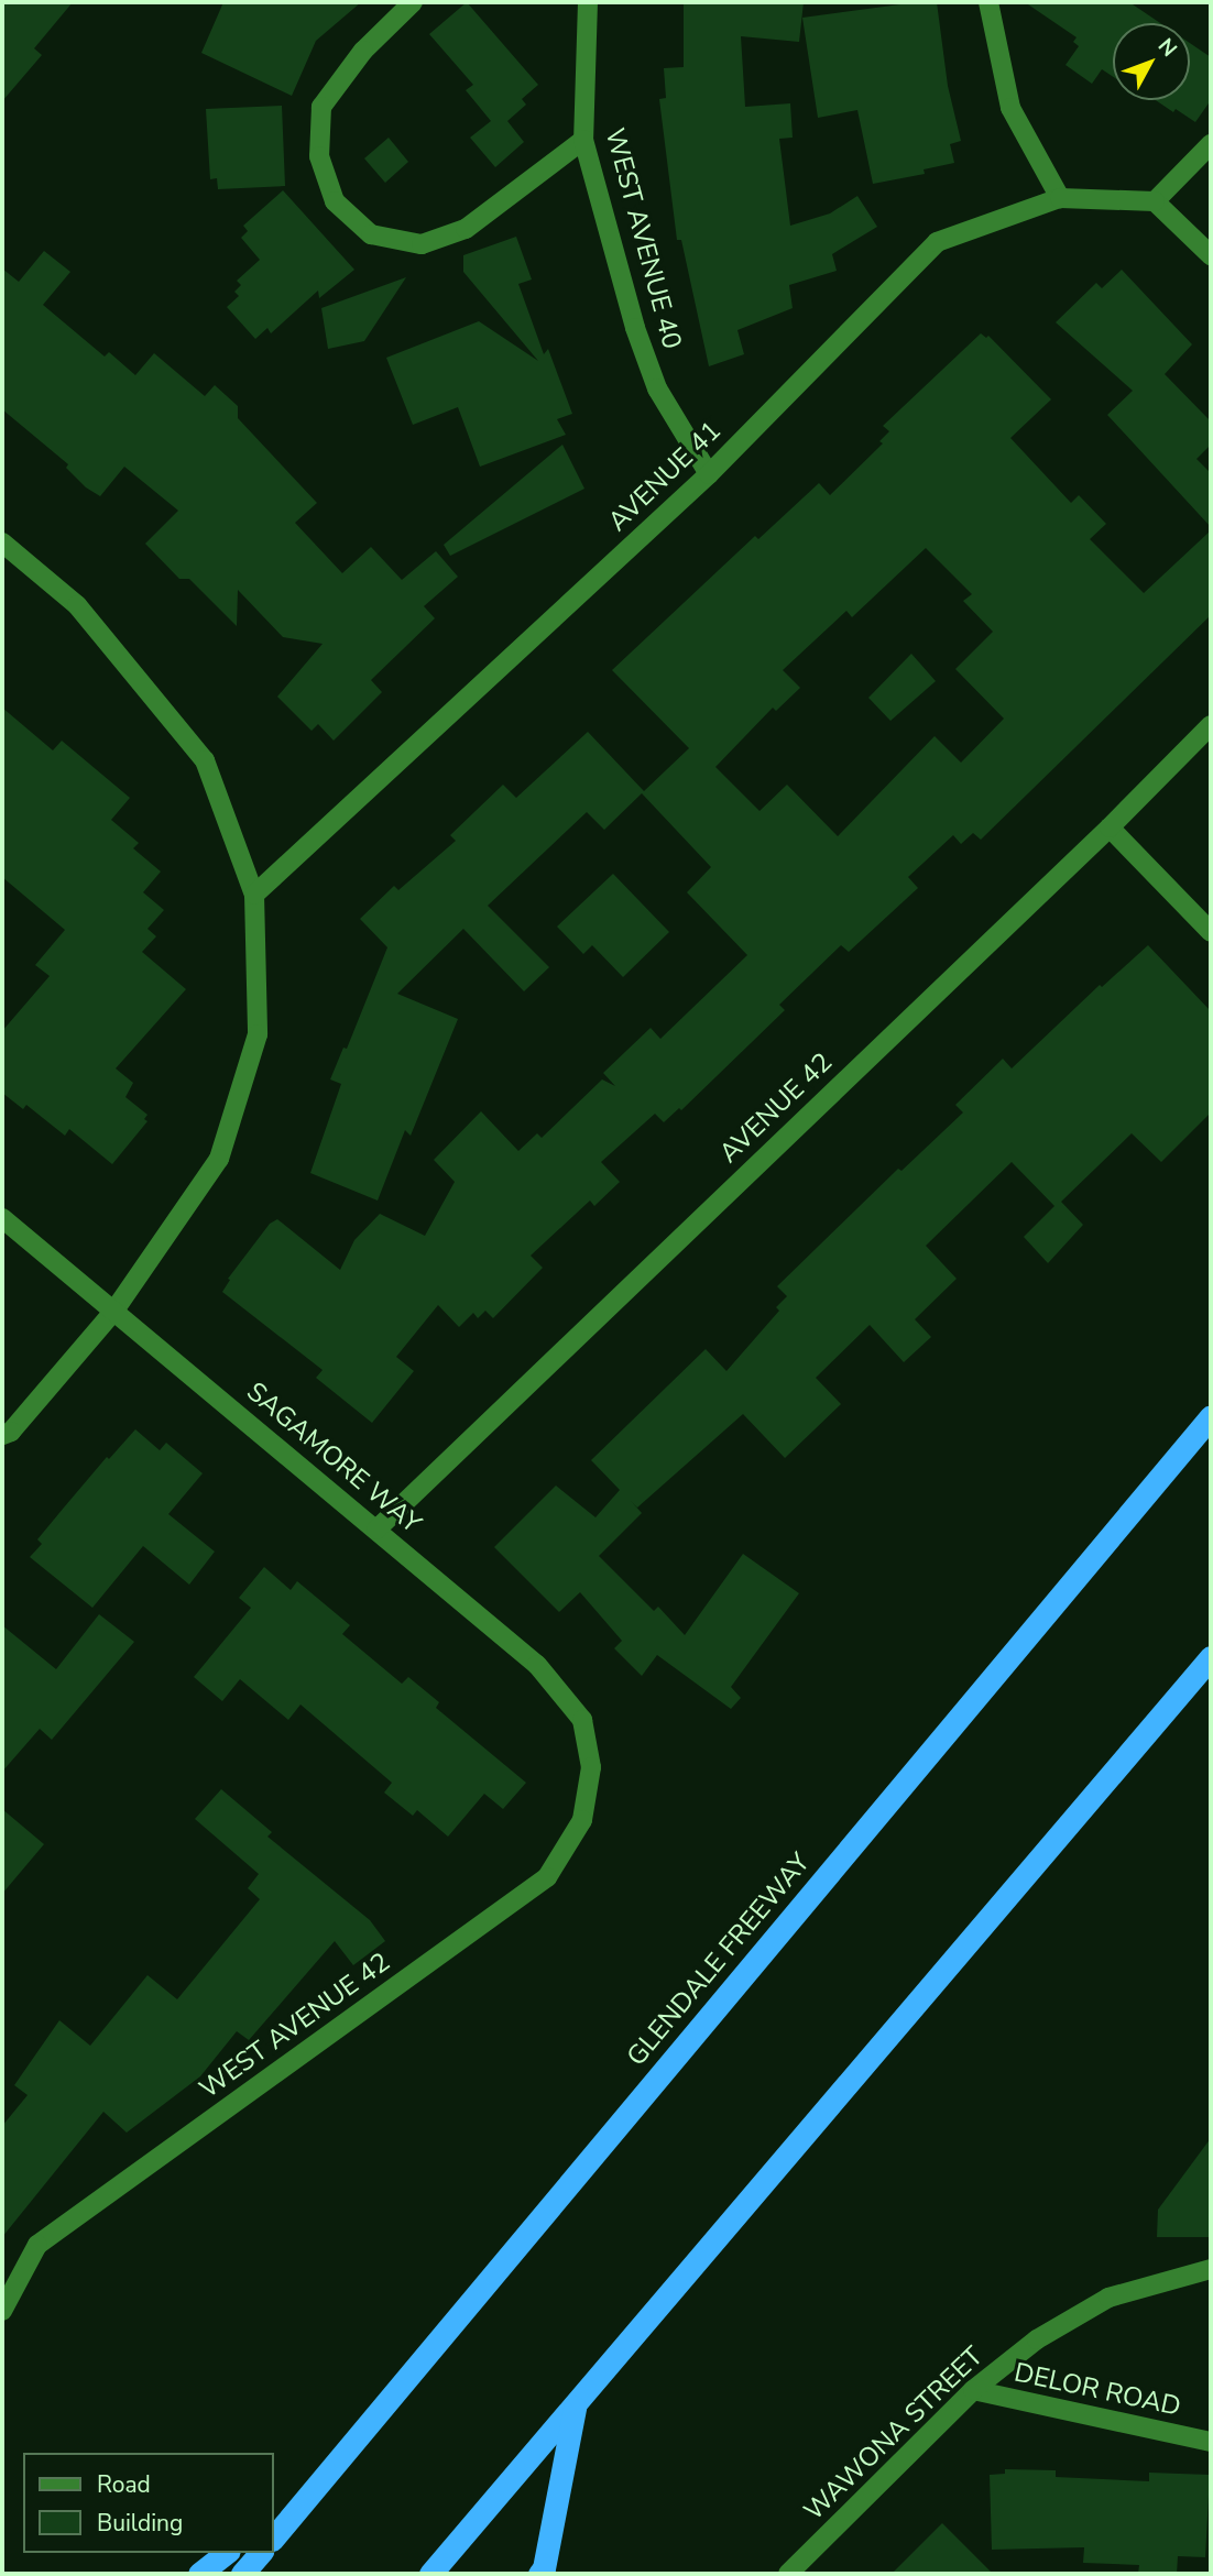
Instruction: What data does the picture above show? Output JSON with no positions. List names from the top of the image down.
{
  "streets": {
    "highway": ["GLENDALE FREEWAY"],
    "street": [
      "WEST AVENUE 40",
      "AVENUE 41",
      "AVENUE 42",
      "SAGAMORE WAY",
      "WEST AVENUE 42",
      "DELOR ROAD",
      "WAWONA STREET"
    ]
  },
  "crossings": [
    ["WEST AVENUE 40", "AVENUE 41"],
    ["AVENUE 42", "SAGAMORE WAY"],
    ["SAGAMORE WAY", "WEST AVENUE 42"],
    ["DELOR ROAD", "WAWONA STREET"]
  ],
  "legend": ["Road", "Building"],
  "north": "top right"
}
